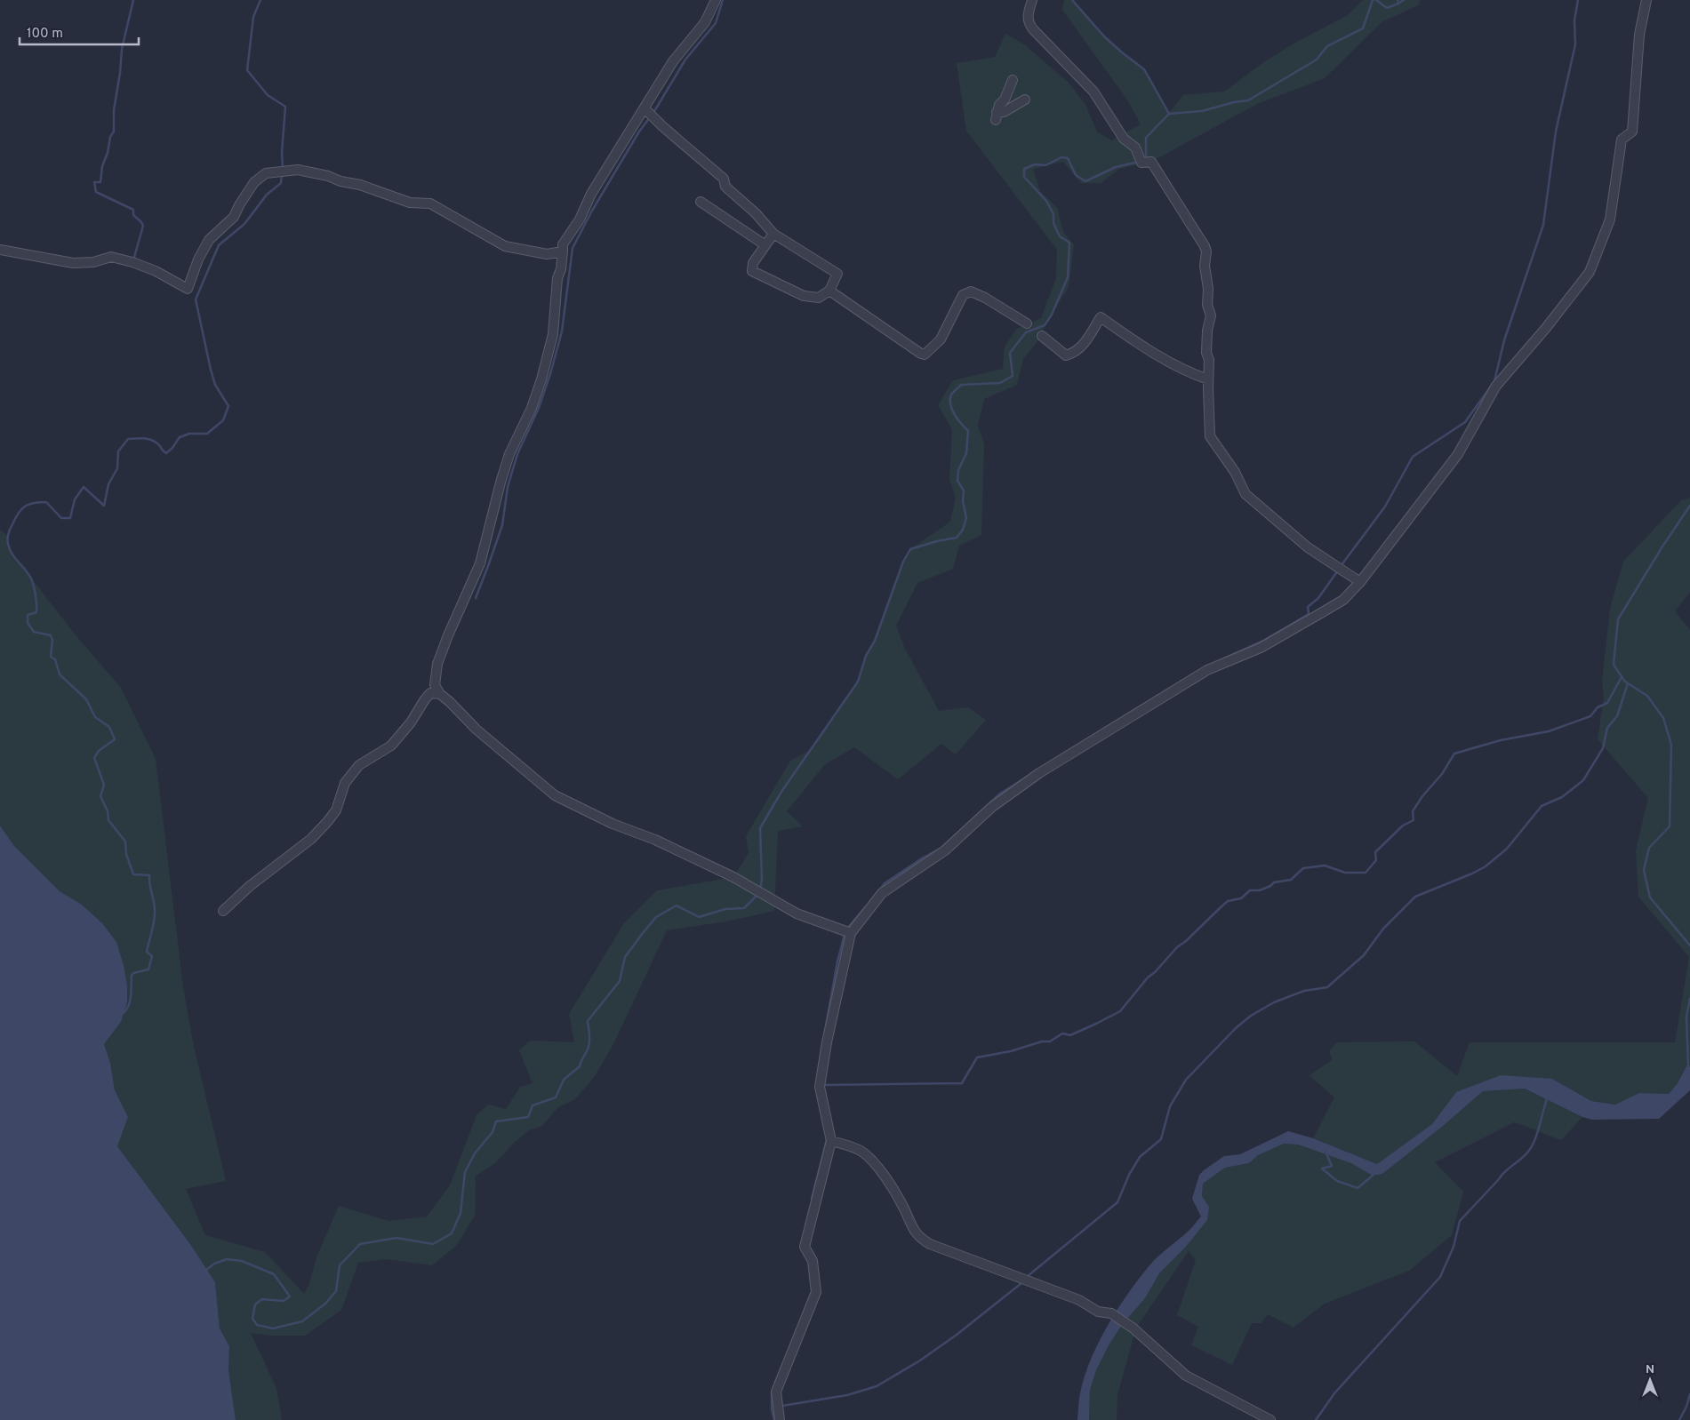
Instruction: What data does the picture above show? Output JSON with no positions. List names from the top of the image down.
{
  "scale_bar": "100 m",
  "north": "top"
}
